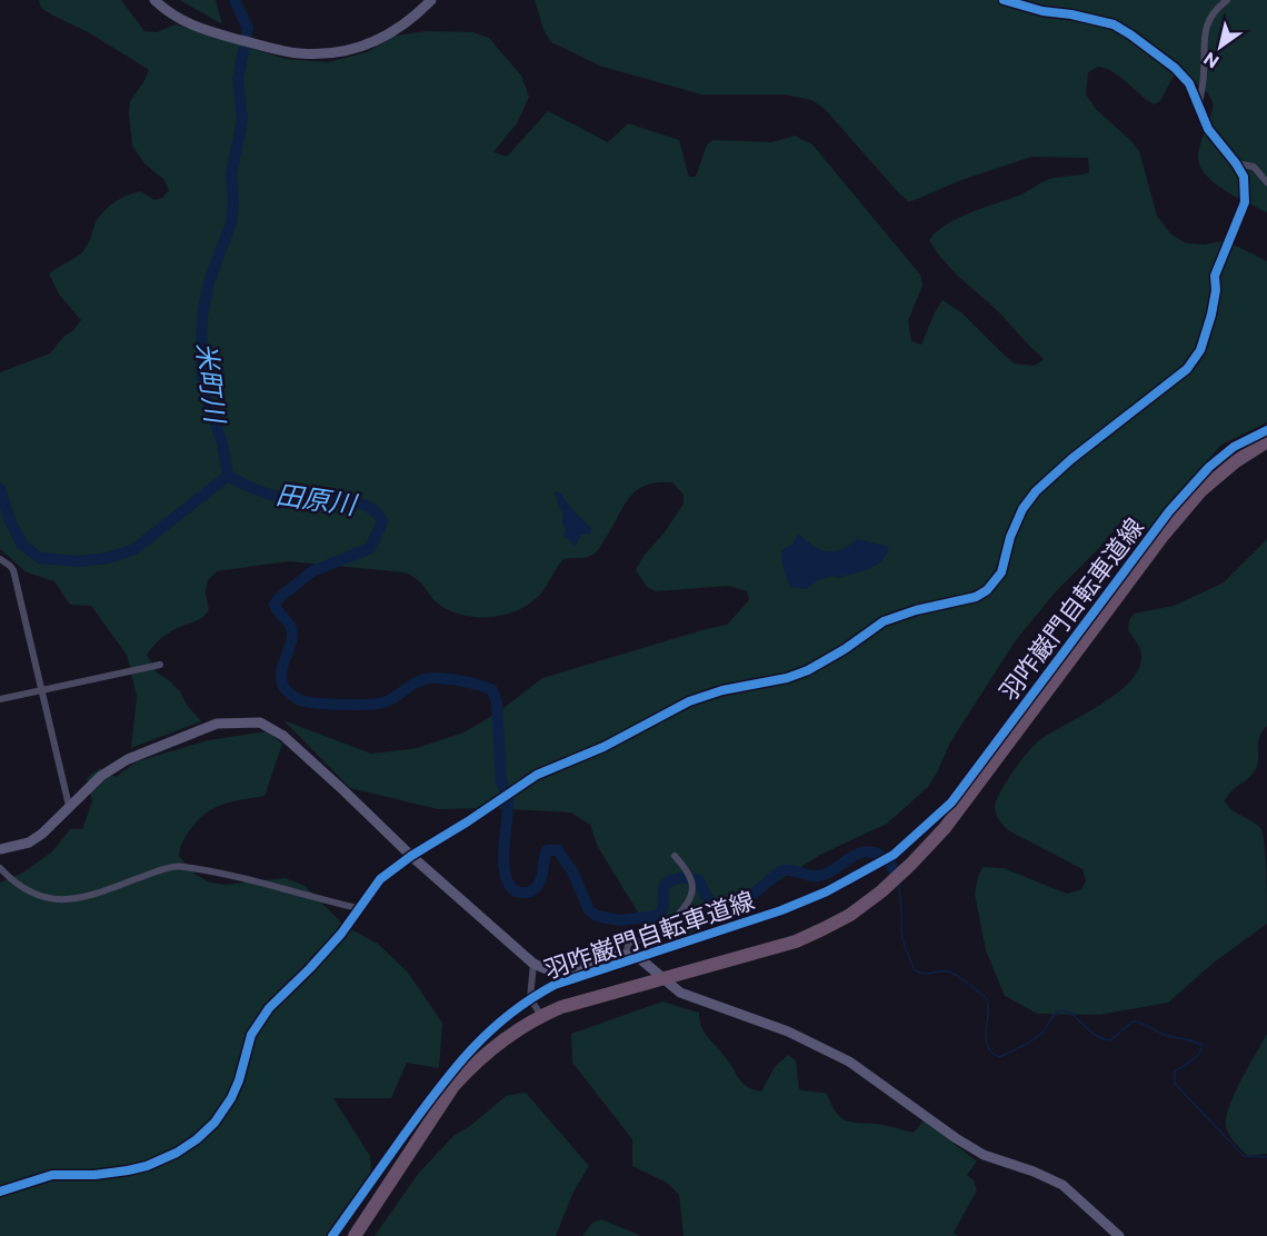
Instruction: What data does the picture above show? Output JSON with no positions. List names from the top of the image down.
{
  "streets": {
    "cycle path": ["羽咋巌門自転車道線"]
  },
  "water": ["米町川", "田原川"],
  "north": "bottom left"
}
